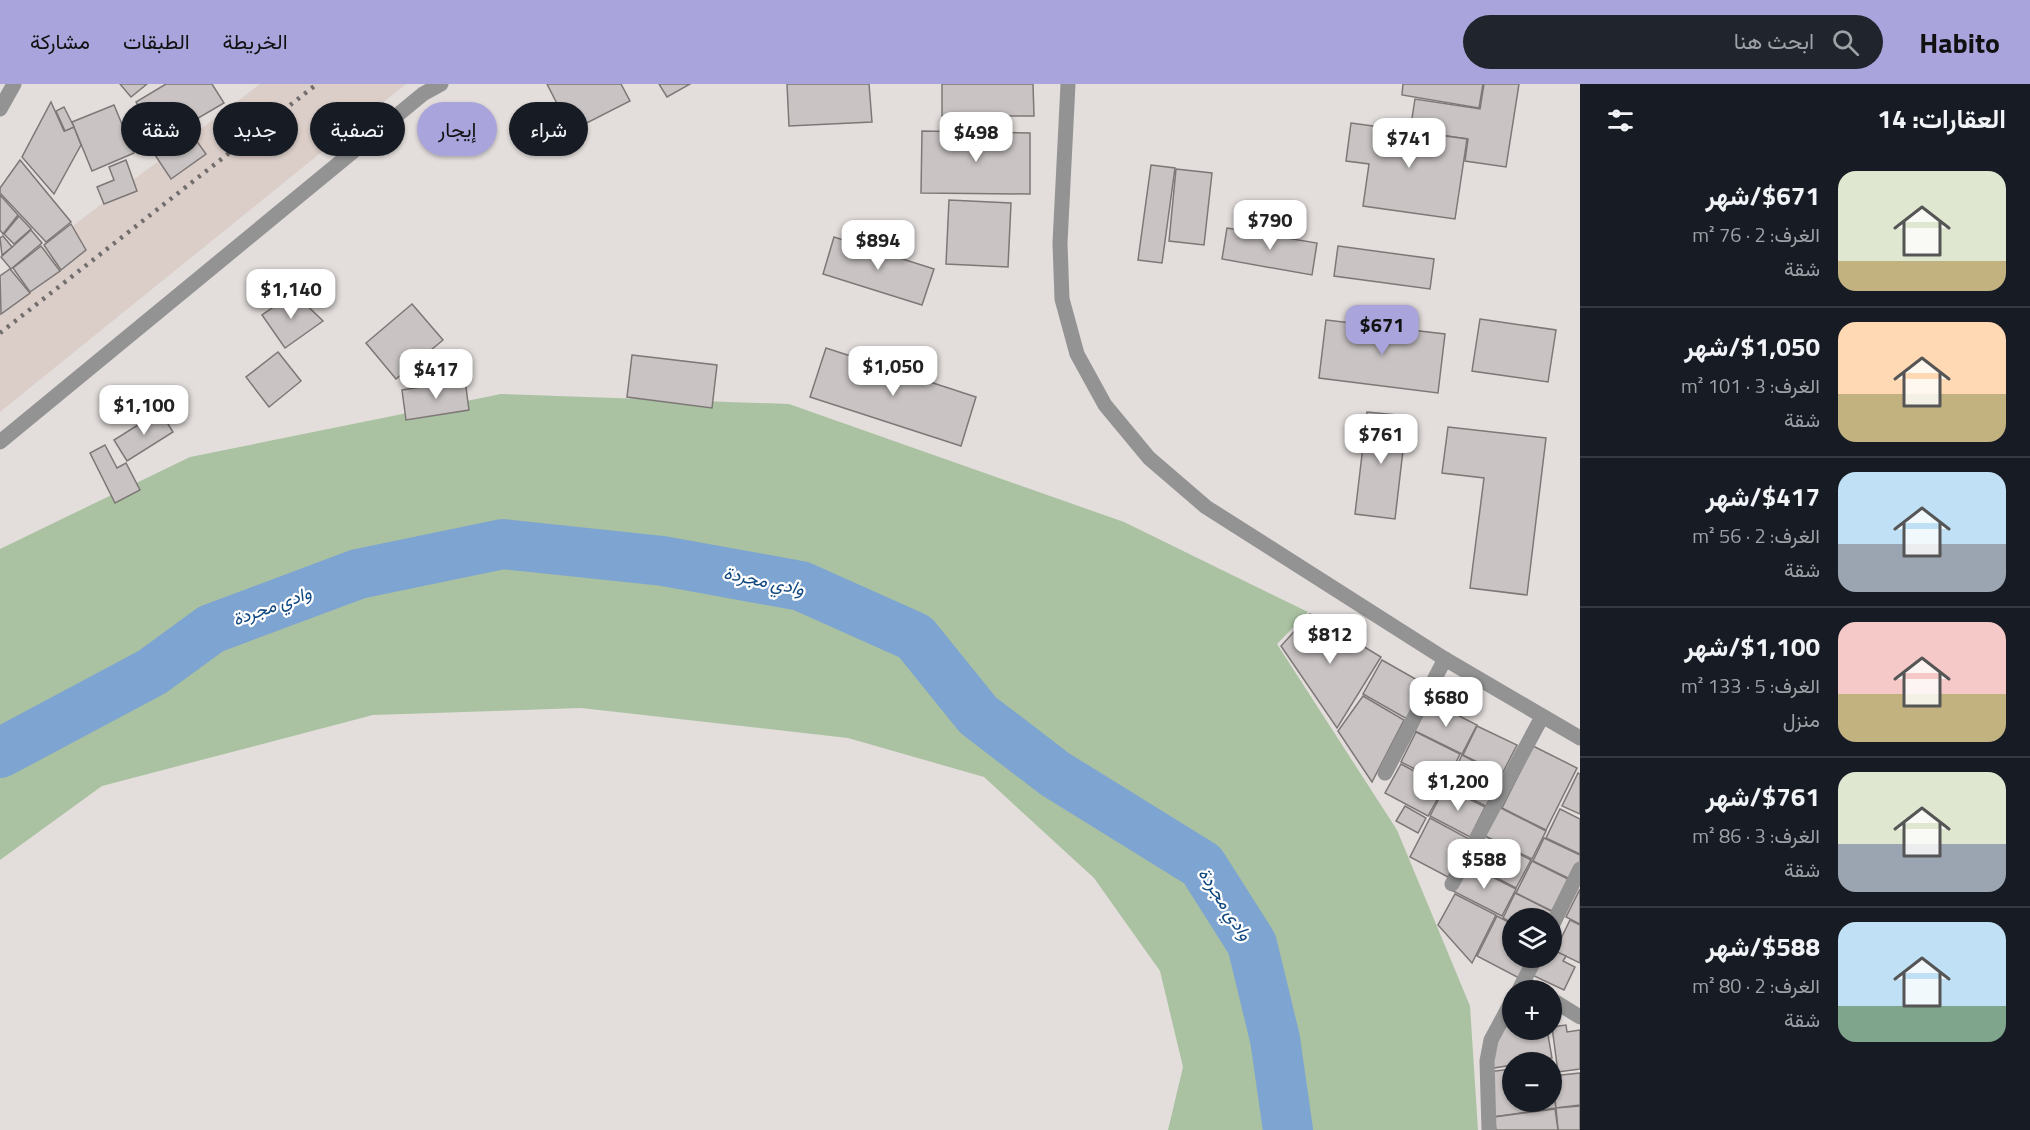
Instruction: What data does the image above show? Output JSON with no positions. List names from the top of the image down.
{
  "water": ["وادي مجردة"],
  "page": {
    "header": "Habito",
    "search": "ابحث هنا",
    "nav": ["الخريطة", "الطبقات", "مشاركة"],
    "heading": "العقارات: 14",
    "chip": [
      "شراء",
      "إيجار",
      "تصفية",
      "جديد",
      "شقة"
    ],
    "price": [
      "$498",
      "$741",
      "$790",
      "$894",
      "$1,140",
      "$671",
      "$1,050",
      "$417",
      "$1,100",
      "$761",
      "$812",
      "$680",
      "$1,200",
      "$588"
    ],
    "list": [
      {
        "name": "$671/شهر",
        "note": "الغرف: 2 · 76 m² · شقة"
      },
      {
        "name": "$1,050/شهر",
        "note": "الغرف: 3 · 101 m² · شقة"
      },
      {
        "name": "$417/شهر",
        "note": "الغرف: 2 · 56 m² · شقة"
      },
      {
        "name": "$1,100/شهر",
        "note": "الغرف: 5 · 133 m² · منزل"
      },
      {
        "name": "$761/شهر",
        "note": "الغرف: 3 · 86 m² · شقة"
      },
      {
        "name": "$588/شهر",
        "note": "الغرف: 2 · 80 m² · شقة"
      }
    ],
    "map_buttons": ["+", "−"]
  }
}
